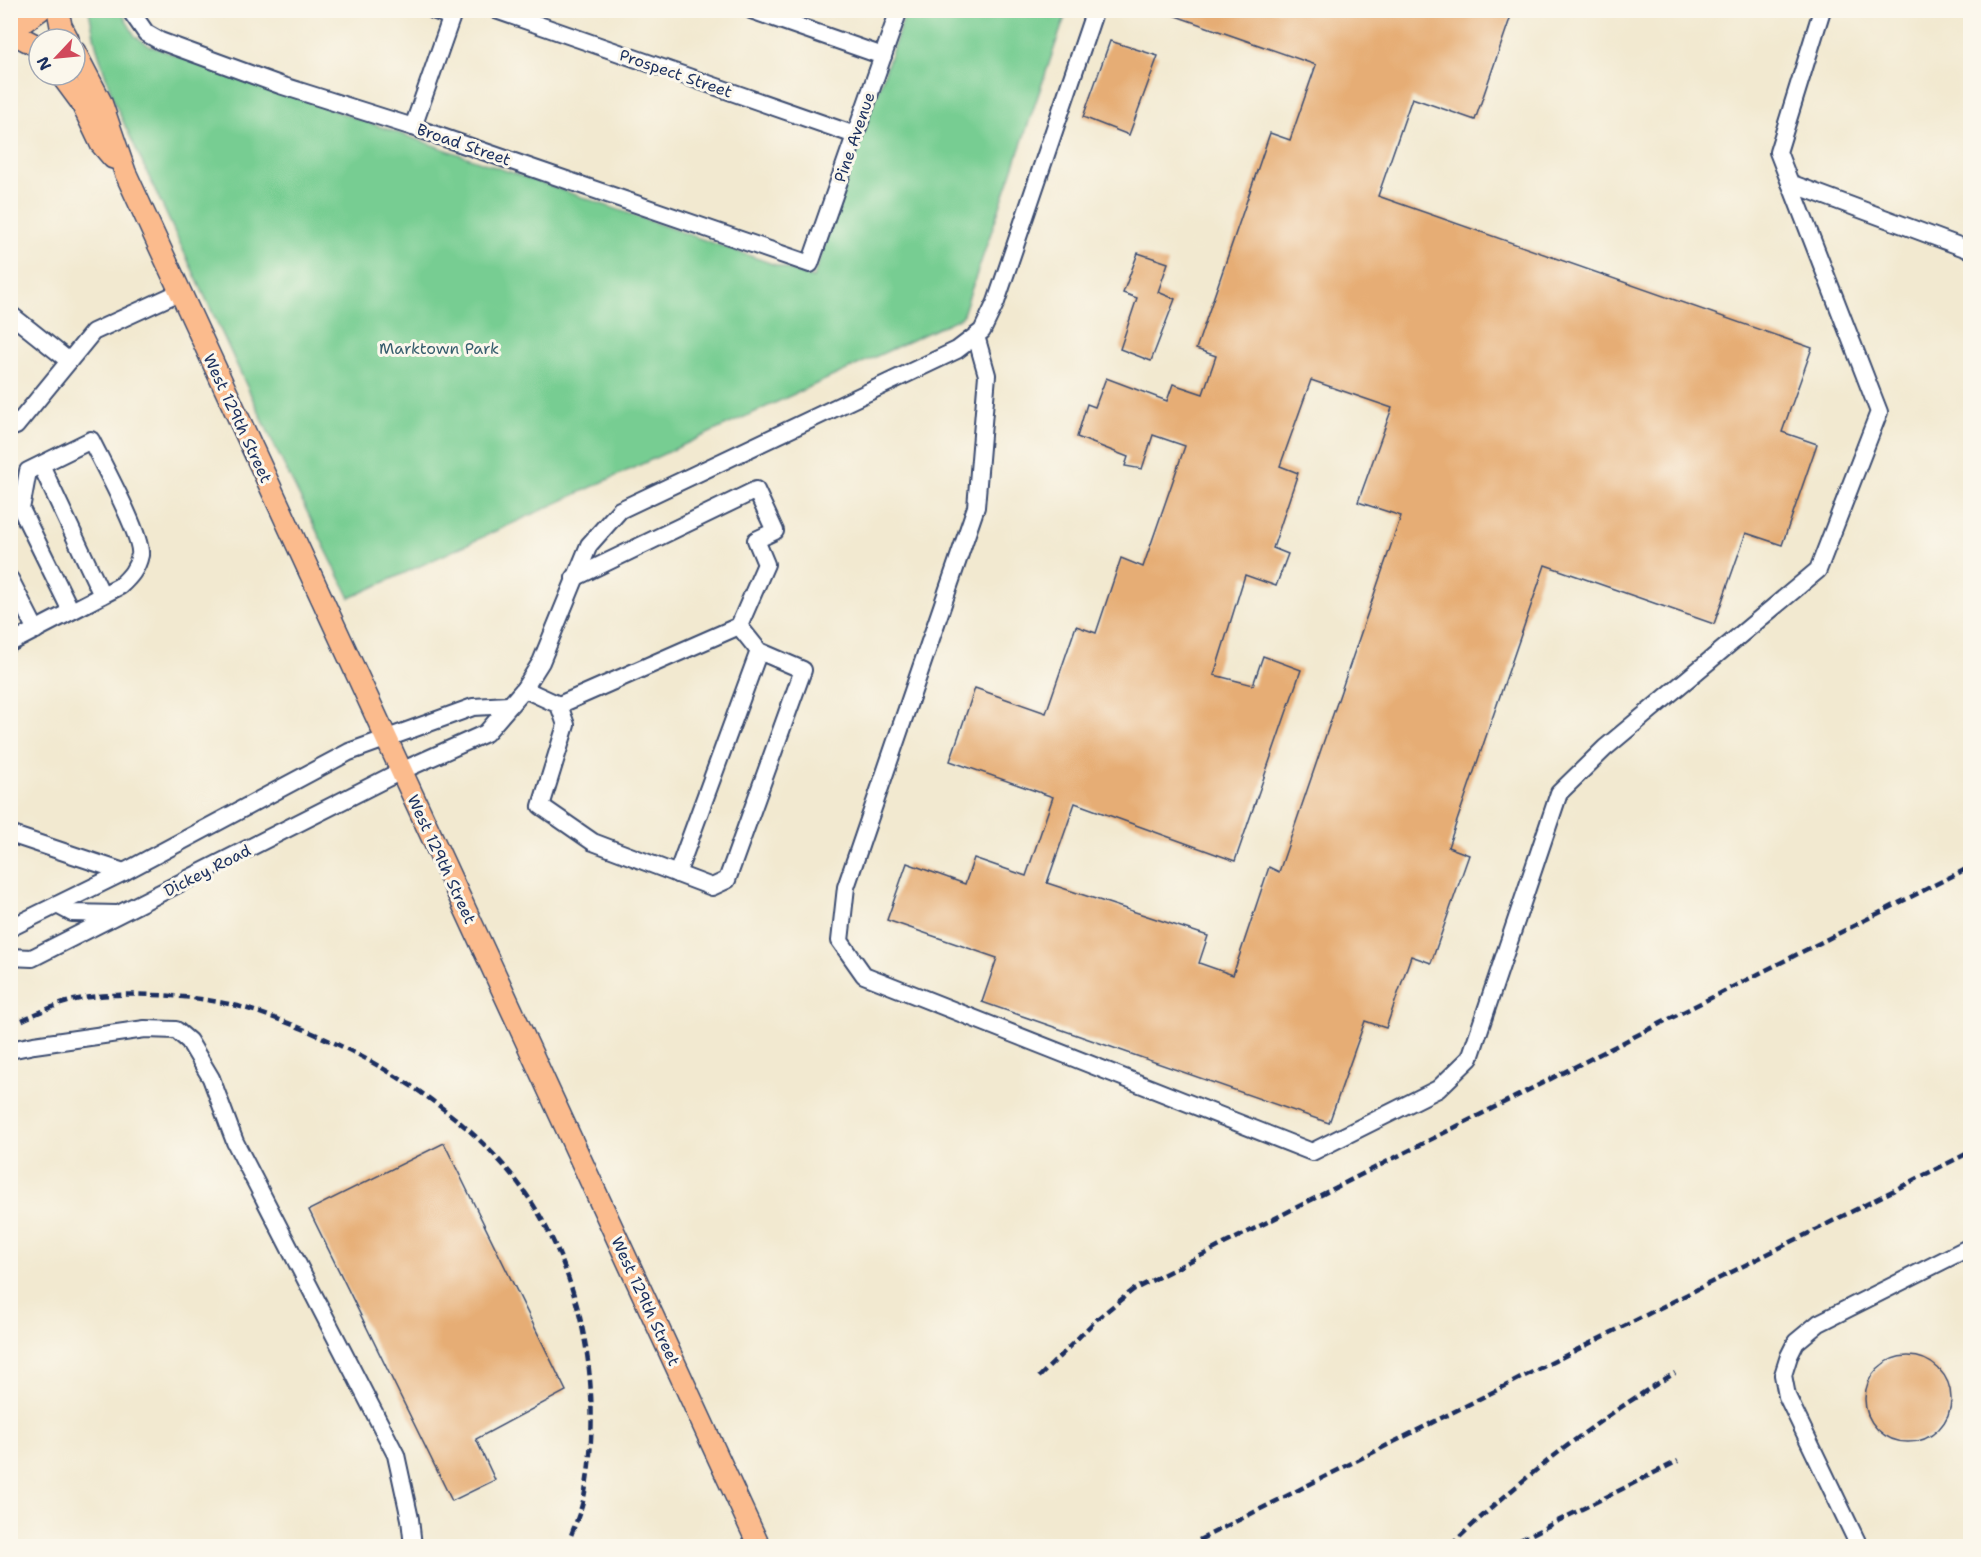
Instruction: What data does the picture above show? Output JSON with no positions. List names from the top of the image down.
{
  "streets": {
    "main road": ["West 129th Street"],
    "street": [
      "Prospect Street",
      "Pine Avenue",
      "Broad Street",
      "Dickey Road"
    ]
  },
  "crossings": [
    ["Prospect Street", "Pine Avenue"],
    ["Pine Avenue", "Broad Street"],
    ["West 129th Street", "Dickey Road"]
  ],
  "parks": ["Marktown Park"],
  "north": "bottom left"
}
